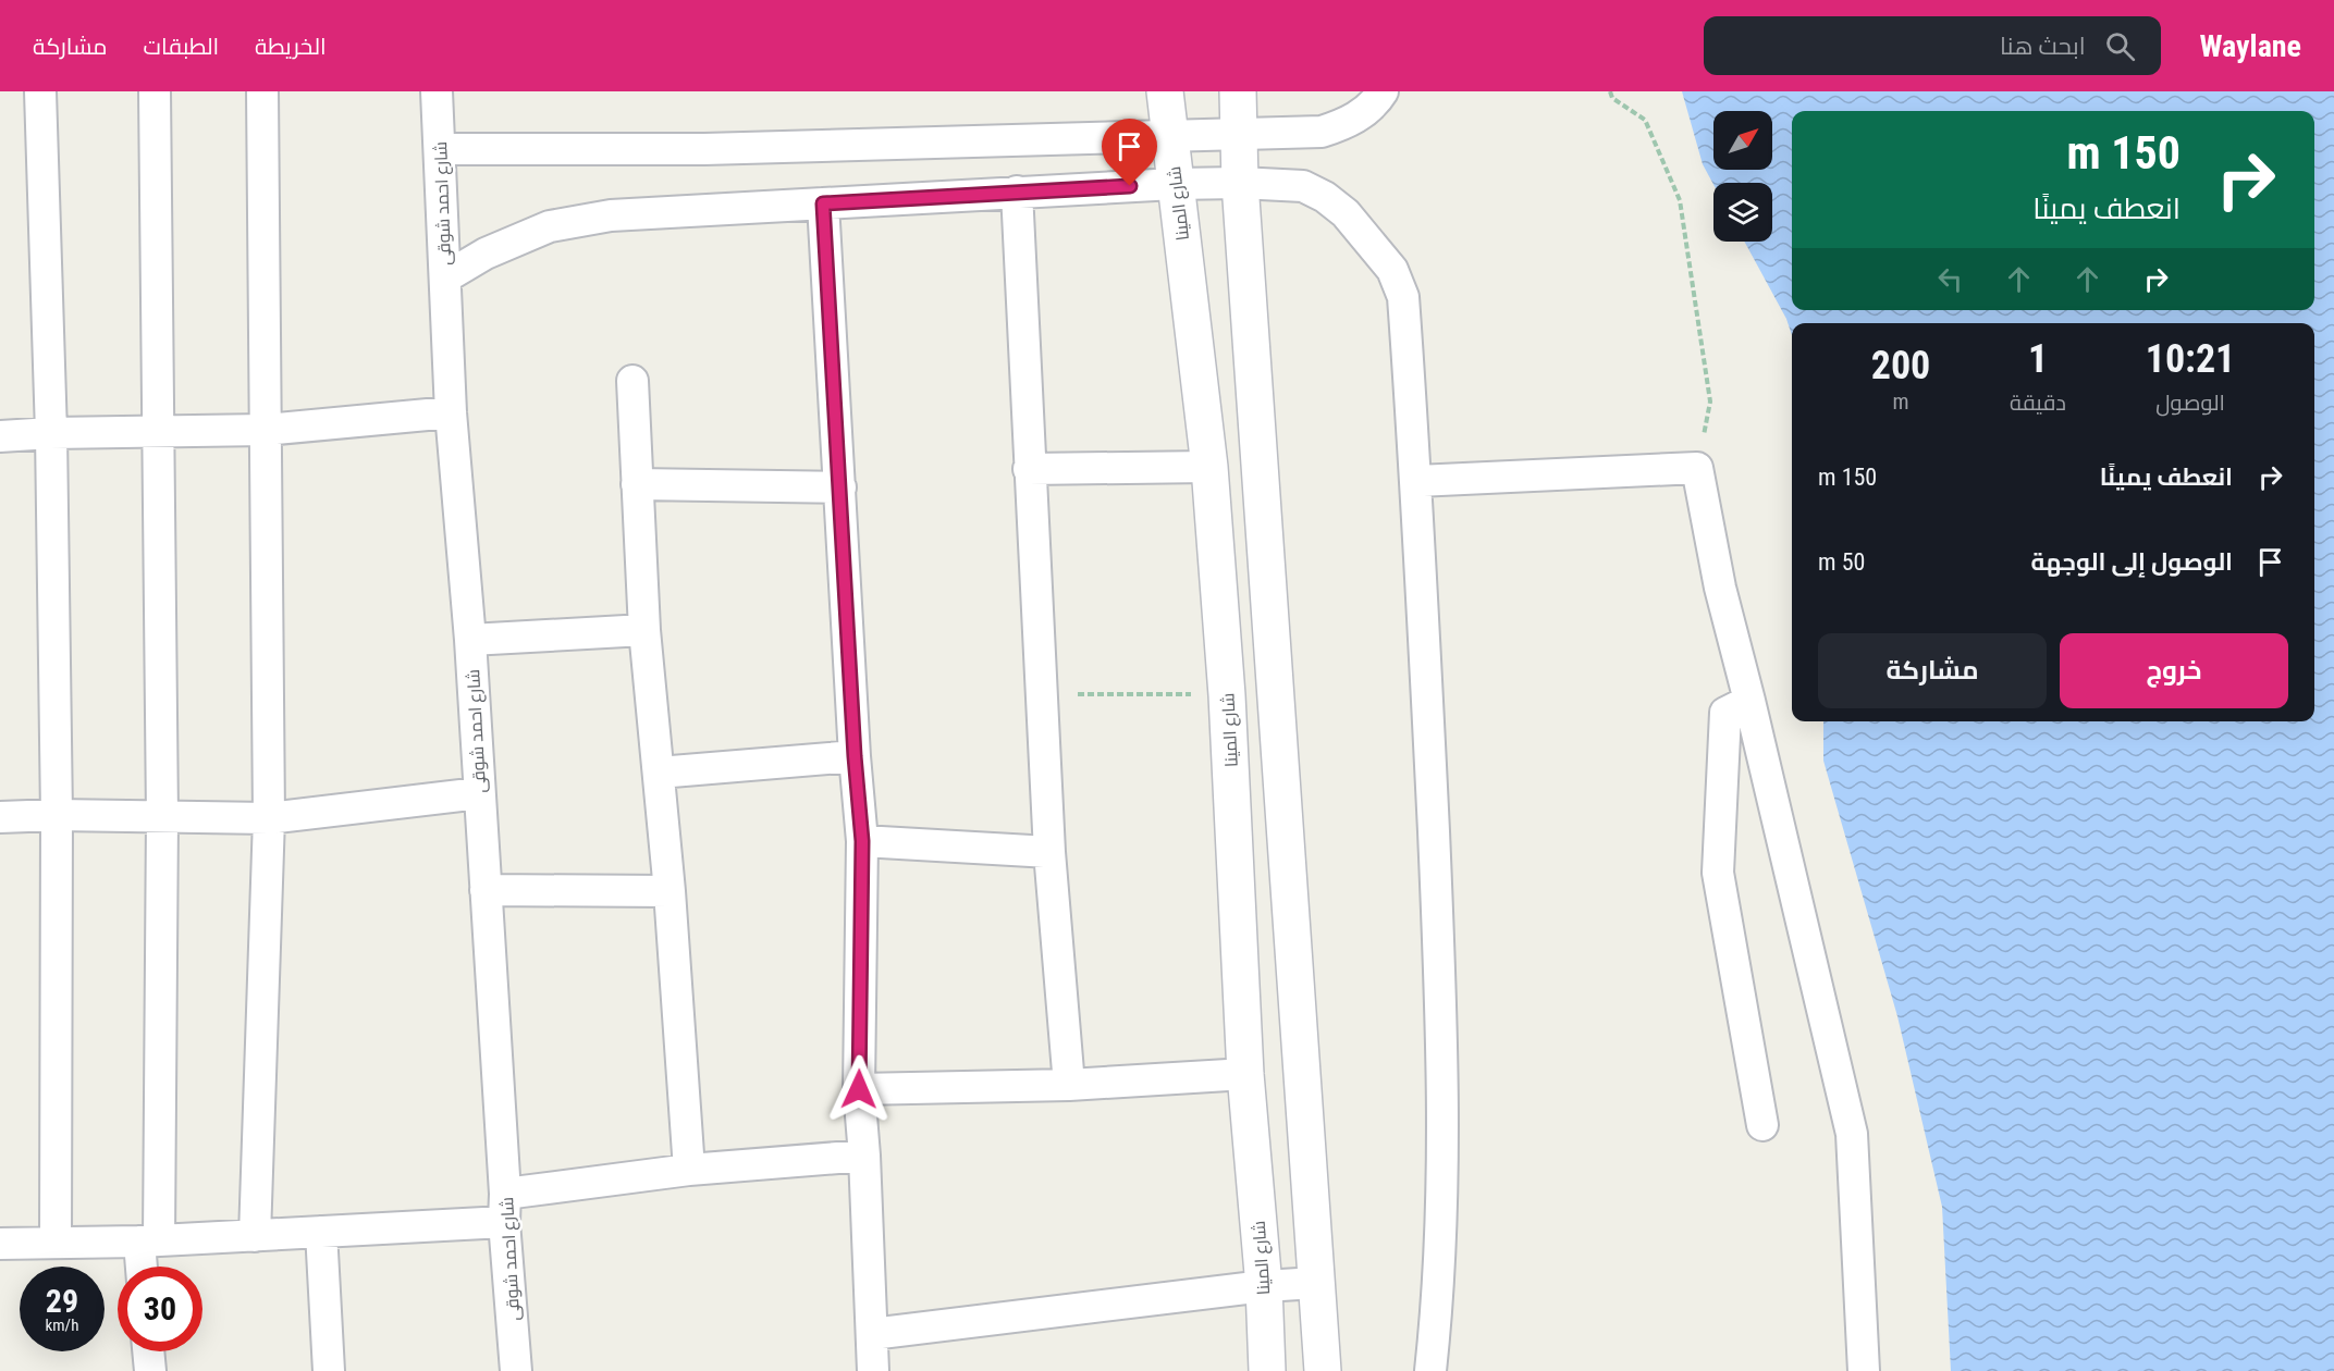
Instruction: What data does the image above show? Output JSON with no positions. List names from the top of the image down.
{
  "streets": {
    "main road": ["شارع المينا"],
    "street": ["شارع احمد شوقى"]
  },
  "north": "top right",
  "page": {
    "header": "Waylane",
    "search": "ابحث هنا",
    "nav": ["الخريطة", "الطبقات", "مشاركة"],
    "turn": ["150 m", "انعطف يمينًا"],
    "eta": [
      "10:21",
      "الوصول",
      "1",
      "دقيقة",
      "200",
      "m"
    ],
    "list": [
      {
        "name": "انعطف يمينًا",
        "value": "150 m"
      },
      {
        "name": "الوصول إلى الوجهة",
        "value": "50 m"
      }
    ],
    "buttons": ["خروج", "مشاركة"],
    "speed": "29 km/h",
    "limit": "30"
  }
}
